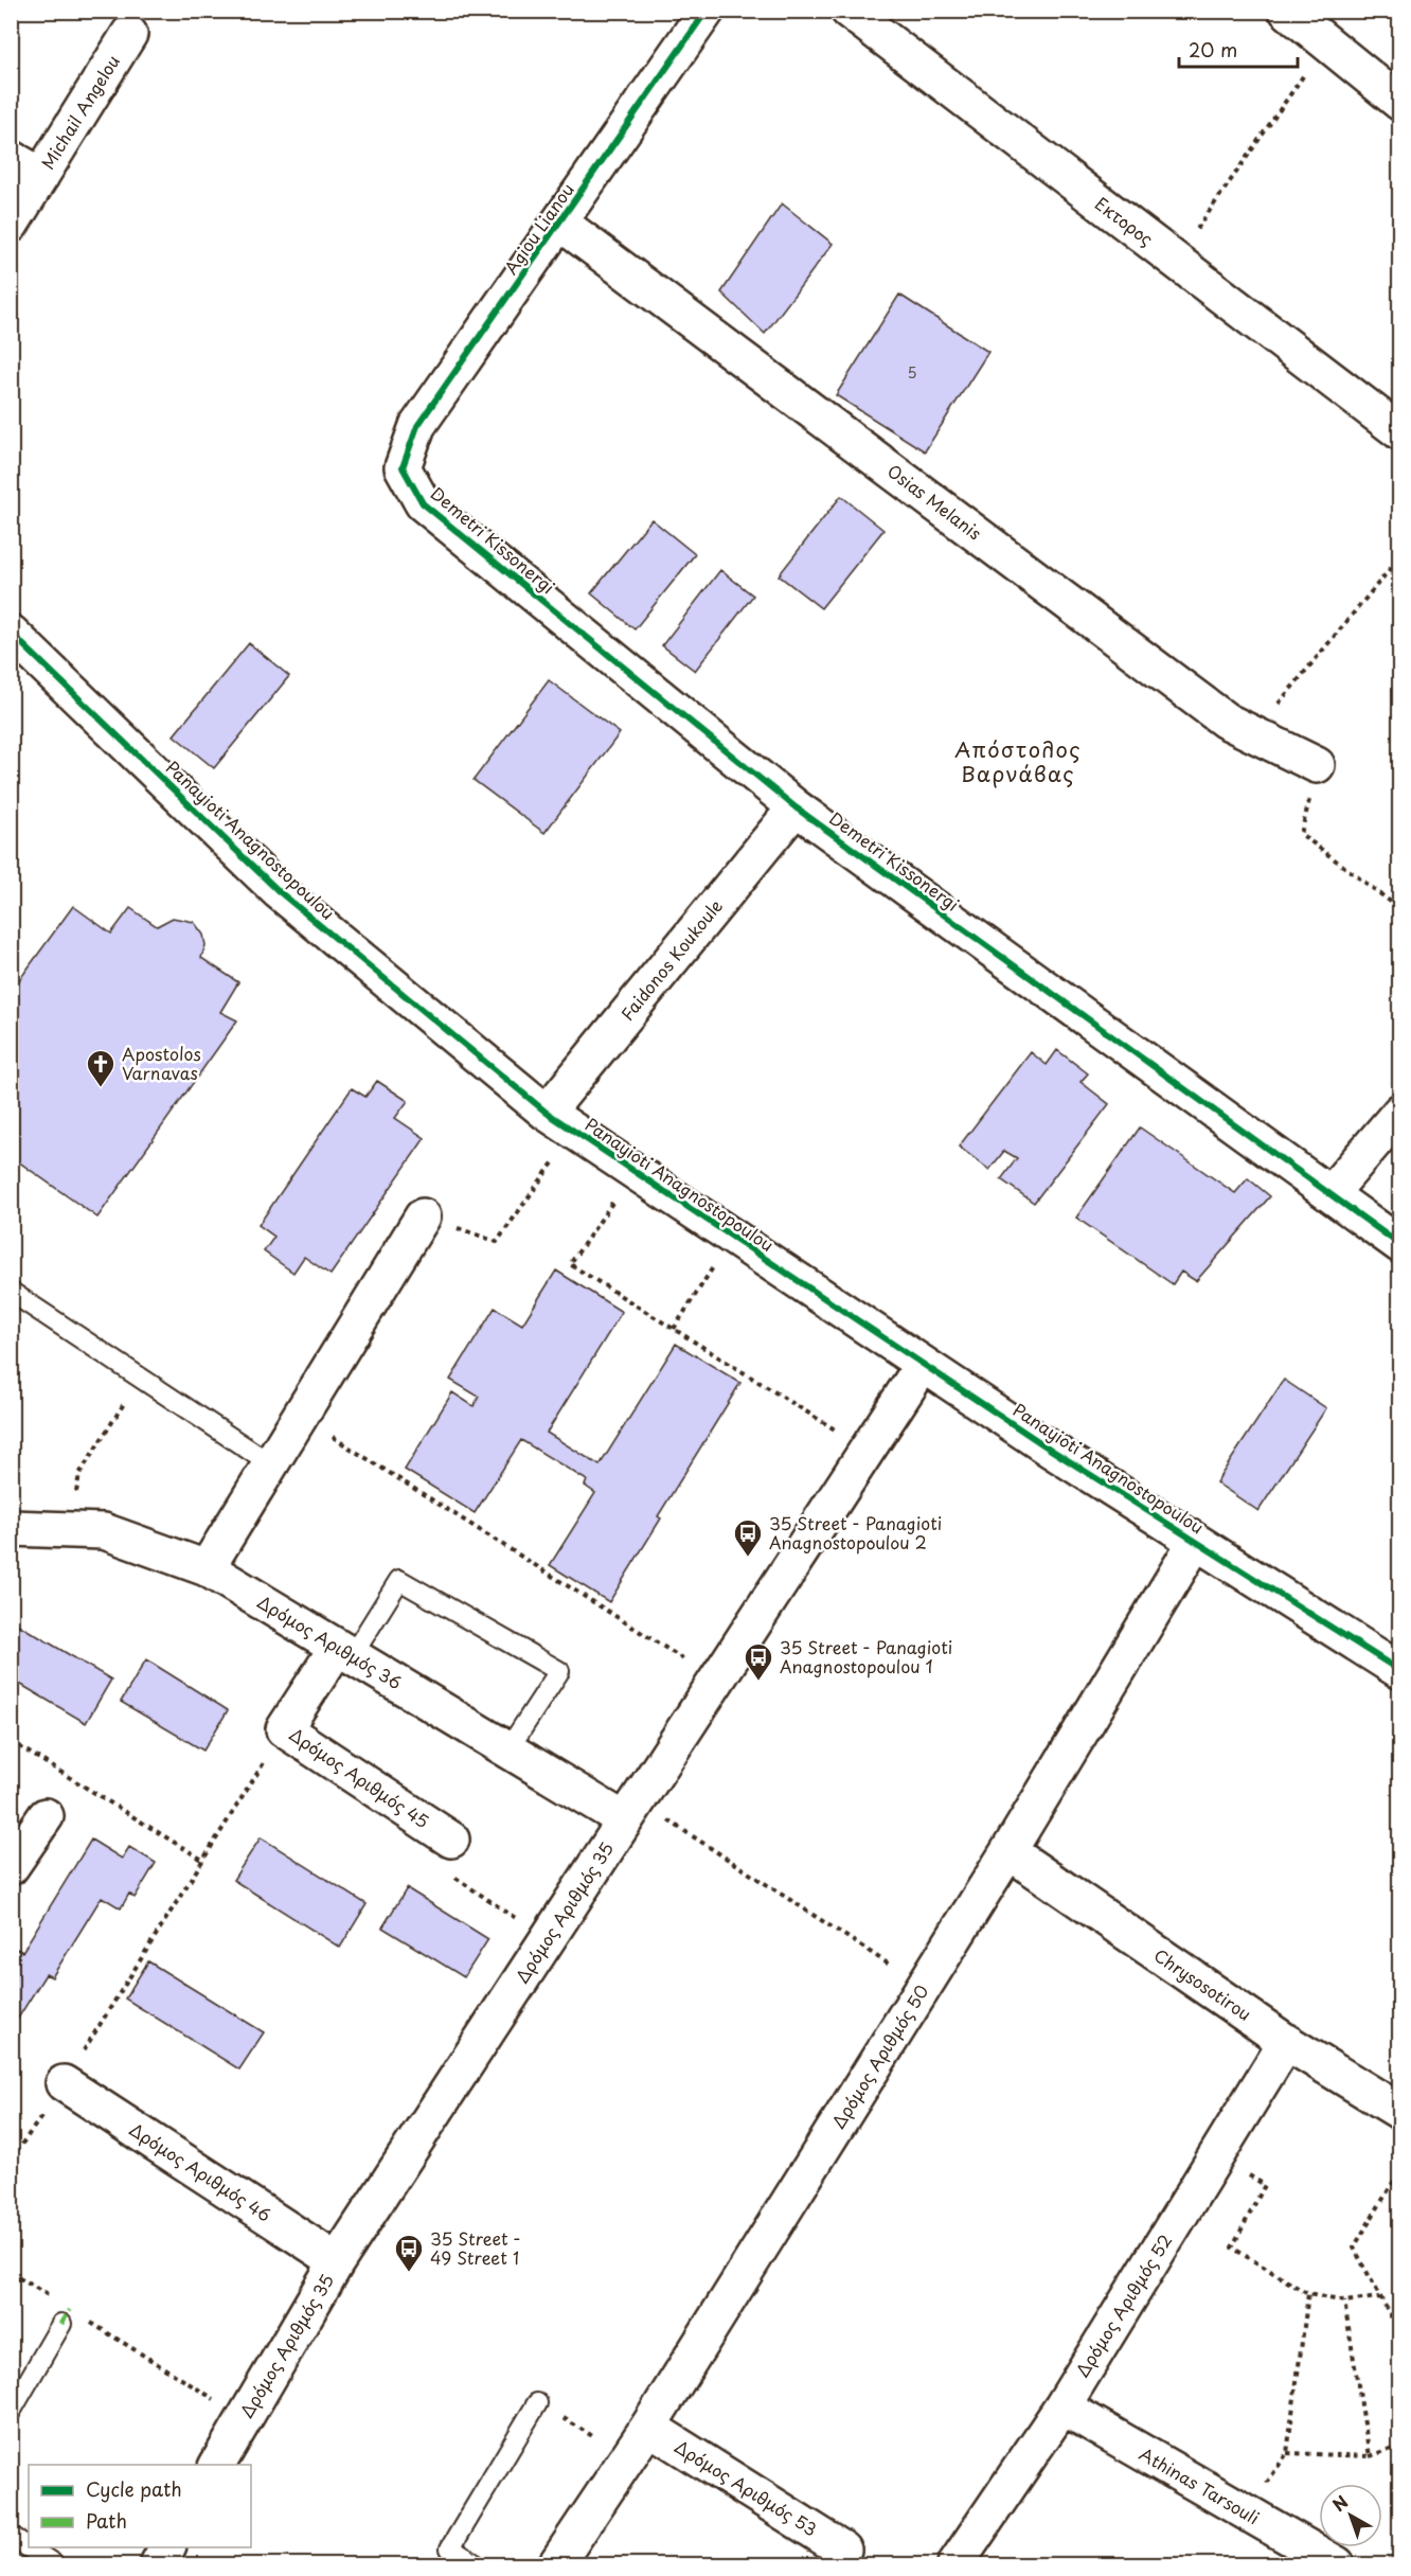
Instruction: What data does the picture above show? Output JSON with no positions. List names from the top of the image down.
{
  "streets": {
    "street": [
      "Michail Angelou",
      "Εκτορος",
      "Agiou Lianou",
      "Osias Melanis",
      "Demetri Kissonergi",
      "Panayioti Anagnostopoulou",
      "Faidonos Koukoule",
      "Δρόμος Αριθμός 36",
      "Δρόμος Αριθμός 45",
      "Δρόμος Αριθμός 35",
      "Chrysosotirou",
      "Δρόμος Αριθμός 50",
      "Δρόμος Αριθμός 46",
      "Δρόμος Αριθμός 52",
      "Athinas Tarsouli",
      "Δρόμος Αριθμός 53"
    ]
  },
  "crossings": [
    ["Agiou Lianou", "Osias Melanis"],
    ["Agiou Lianou", "Demetri Kissonergi"],
    ["Demetri Kissonergi", "Faidonos Koukoule"],
    ["Panayioti Anagnostopoulou", "Faidonos Koukoule"],
    ["Panayioti Anagnostopoulou", "Δρόμος Αριθμός 35"],
    ["Panayioti Anagnostopoulou", "Δρόμος Αριθμός 50"],
    ["Δρόμος Αριθμός 36", "Δρόμος Αριθμός 45"],
    ["Δρόμος Αριθμός 36", "Δρόμος Αριθμός 35"],
    ["Δρόμος Αριθμός 35", "Δρόμος Αριθμός 46"],
    ["Chrysosotirou", "Δρόμος Αριθμός 50"],
    ["Chrysosotirou", "Δρόμος Αριθμός 52"],
    ["Δρόμος Αριθμός 50", "Δρόμος Αριθμός 53"],
    ["Δρόμος Αριθμός 52", "Athinas Tarsouli"]
  ],
  "districts": ["Απόστολος Βαρνάβας"],
  "places": {
    "church": ["Apostolos Varnavas"],
    "bus stop": ["35 Street - Panagioti Anagnostopoulou 2", "35 Street - Panagioti Anagnostopoulou 1", "35 Street - 49 Street 1"]
  },
  "house_numbers": ["5"],
  "legend": ["Cycle path", "Path"],
  "scale_bar": "20 m",
  "north": "top left"
}
